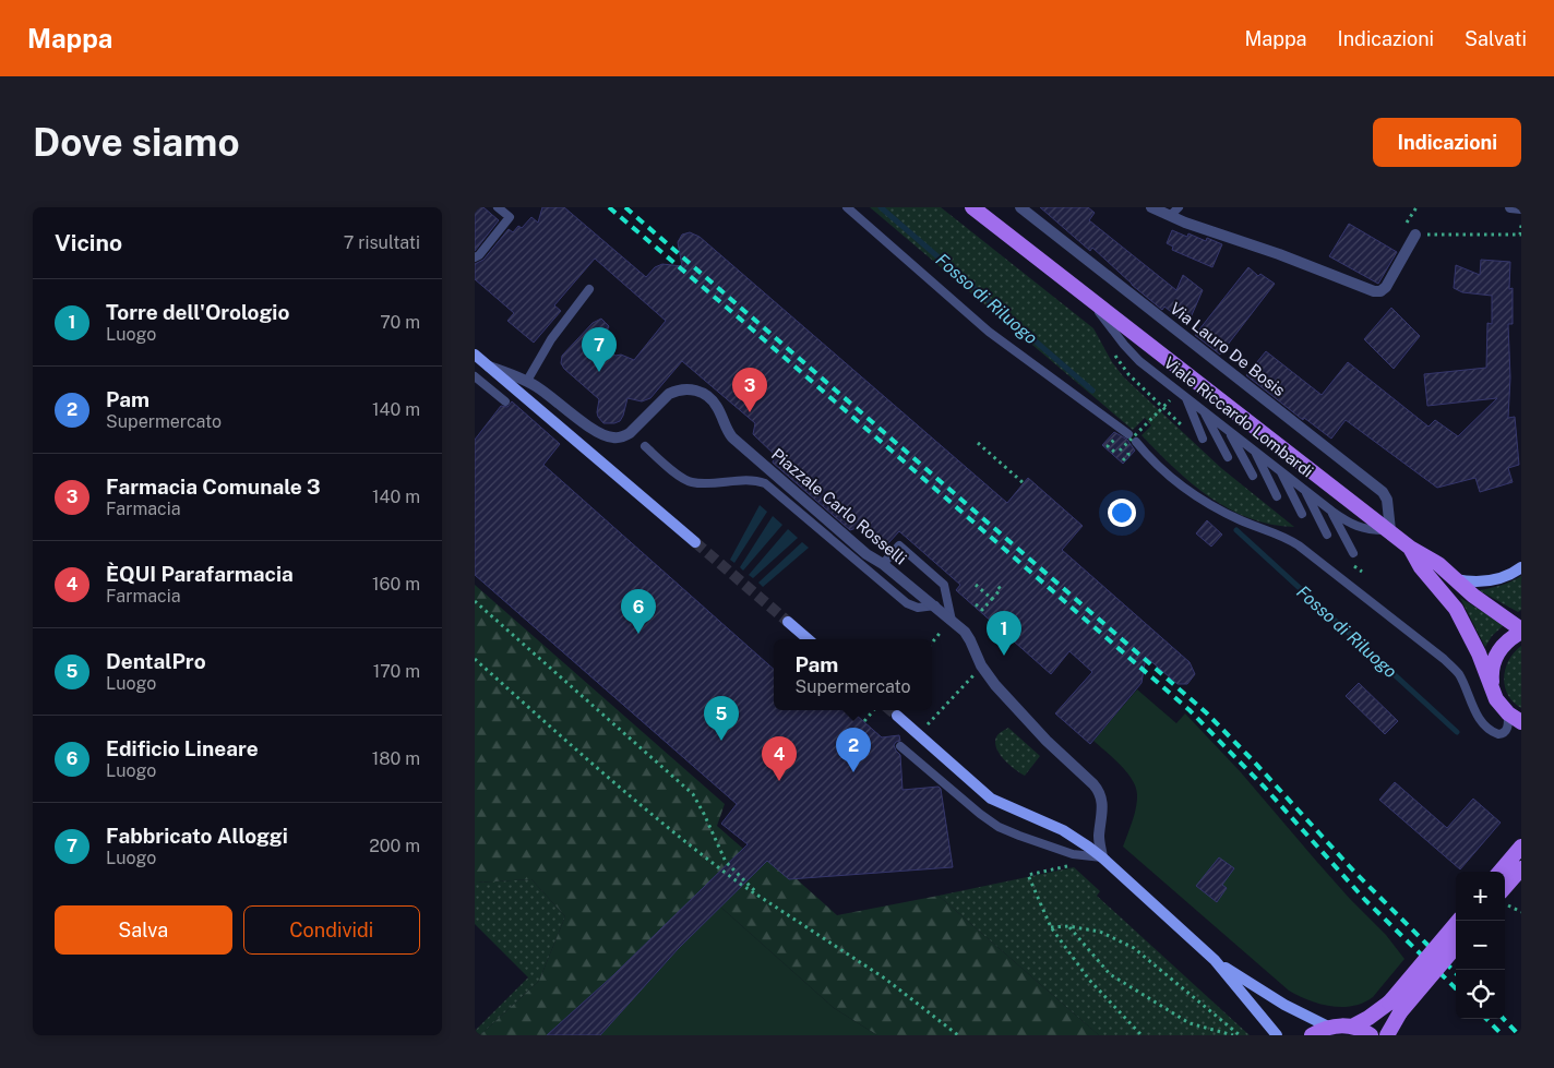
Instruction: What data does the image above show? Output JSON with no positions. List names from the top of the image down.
{
  "streets": {
    "main road": ["Viale Riccardo Lombardi"],
    "street": ["Via Lauro De Bosis", "Piazzale Carlo Rosselli"]
  },
  "crossings": [
    ["Via Lauro De Bosis", "Viale Riccardo Lombardi"]
  ],
  "water": ["Fosso di Riluogo"],
  "page": {
    "header": "Mappa",
    "nav": ["Mappa", "Indicazioni", "Salvati"],
    "buttons": [
      "Indicazioni",
      ["Salva", "Condividi"]
    ],
    "title": "Dove siamo",
    "heading": ["Vicino", "7 risultati"],
    "list": [
      {
        "mark": "1",
        "name": "Torre dell'Orologio",
        "note": "Luogo",
        "value": "70 m"
      },
      {
        "mark": "2",
        "name": "Pam",
        "note": "Supermercato",
        "value": "140 m"
      },
      {
        "mark": "3",
        "name": "Farmacia Comunale 3",
        "note": "Farmacia",
        "value": "140 m"
      },
      {
        "mark": "4",
        "name": "ÈQUI Parafarmacia",
        "note": "Farmacia",
        "value": "160 m"
      },
      {
        "mark": "5",
        "name": "DentalPro",
        "note": "Luogo",
        "value": "170 m"
      },
      {
        "mark": "6",
        "name": "Edificio Lineare",
        "note": "Luogo",
        "value": "180 m"
      },
      {
        "mark": "7",
        "name": "Fabbricato Alloggi",
        "note": "Luogo",
        "value": "200 m"
      }
    ],
    "pins": [
      "7",
      "3",
      "6",
      "1",
      "5",
      "2",
      "4"
    ],
    "popup": ["Pam", "Supermercato"],
    "map_buttons": ["+", "−"]
  }
}
